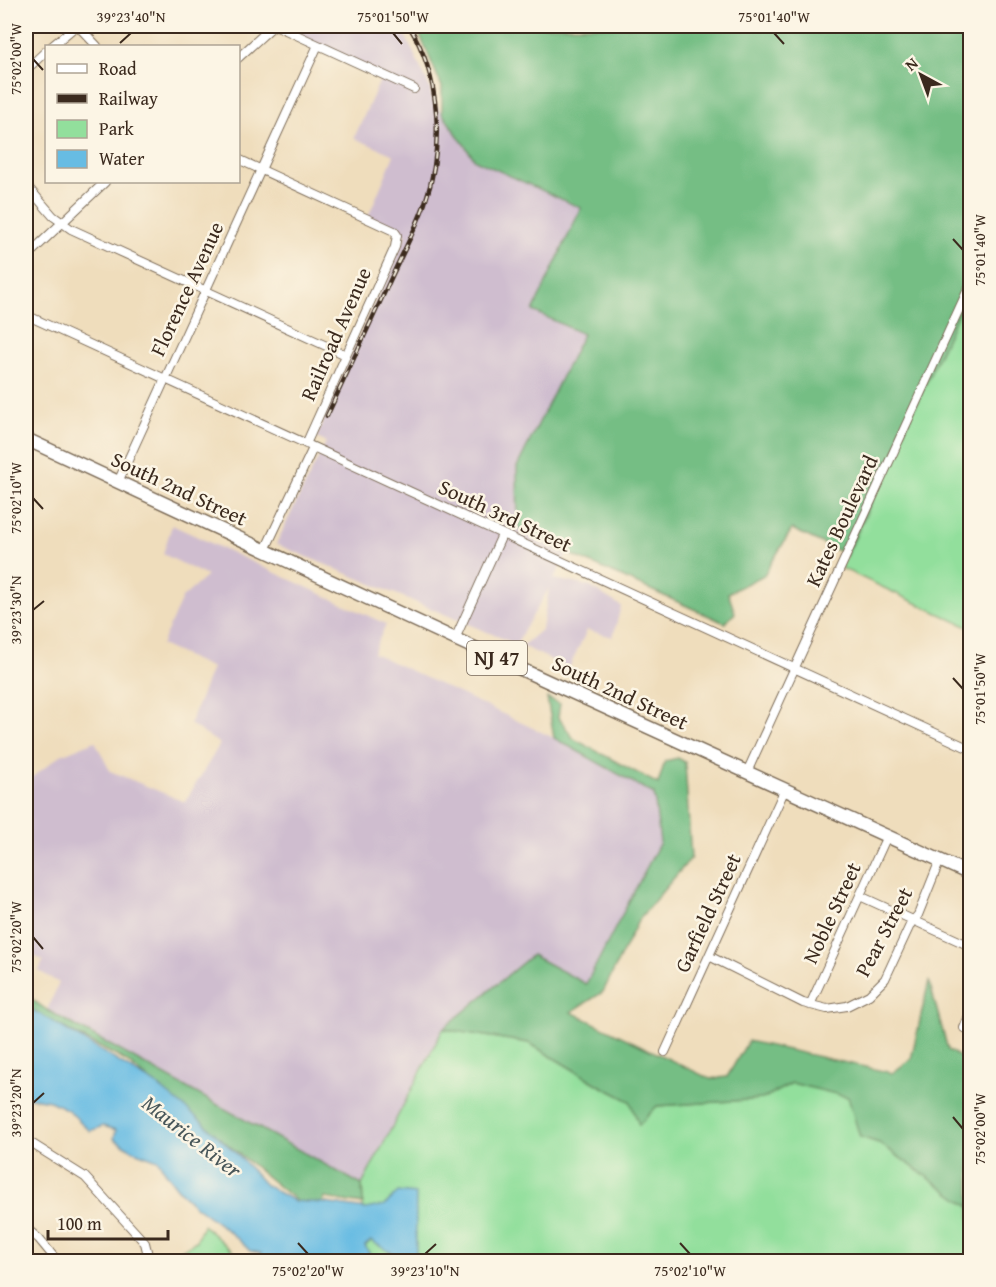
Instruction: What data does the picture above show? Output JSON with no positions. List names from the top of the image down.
{
  "streets": {
    "main road": ["South 2nd Street", "NJ 47"],
    "street": [
      "Florence Avenue",
      "Railroad Avenue",
      "South 3rd Street",
      "Kates Boulevard",
      "Garfield Street",
      "Noble Street",
      "Pear Street"
    ]
  },
  "crossings": [
    ["Florence Avenue", "Railroad Avenue"],
    ["Florence Avenue", "South 2nd Street"],
    ["Florence Avenue", "South 3rd Street"],
    ["Railroad Avenue", "South 2nd Street"],
    ["Railroad Avenue", "South 3rd Street"],
    ["South 2nd Street", "Kates Boulevard"],
    ["South 2nd Street", "Garfield Street"],
    ["South 2nd Street", "Noble Street"],
    ["South 2nd Street", "Pear Street"],
    ["South 3rd Street", "Kates Boulevard"],
    ["Garfield Street", "Pear Street"],
    ["Noble Street", "Pear Street"]
  ],
  "water": ["Maurice River"],
  "legend": [
    "Road",
    "Railway",
    "Park",
    "Water"
  ],
  "scale_bar": "100 m",
  "north": "top left",
  "coordinates": [
    "39°23'40\"N",
    "75°01'50\"W",
    "75°01'40\"W",
    "75°02'00\"W",
    "75°02'10\"W",
    "39°23'30\"N",
    "75°02'20\"W",
    "39°23'20\"N",
    "39°23'10\"N"
  ]
}
